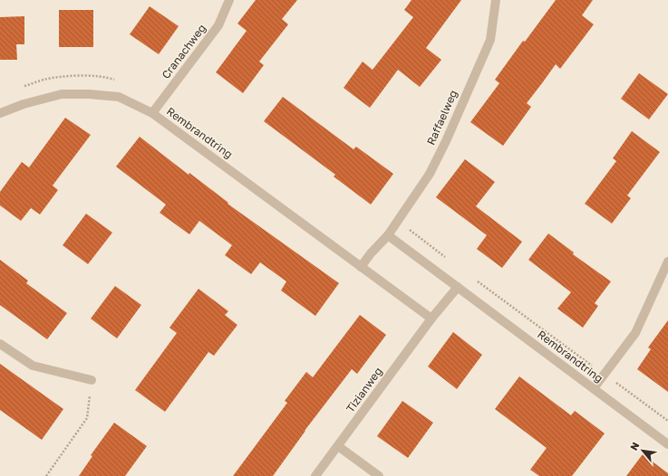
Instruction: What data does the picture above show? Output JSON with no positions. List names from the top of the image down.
{
  "streets": {
    "street": [
      "Cranachweg",
      "Raffaelweg",
      "Rembrandtring",
      "Tizianweg"
    ]
  },
  "crossings": [
    ["Cranachweg", "Rembrandtring"],
    ["Raffaelweg", "Rembrandtring"],
    ["Rembrandtring", "Tizianweg"]
  ],
  "north": "top left"
}
